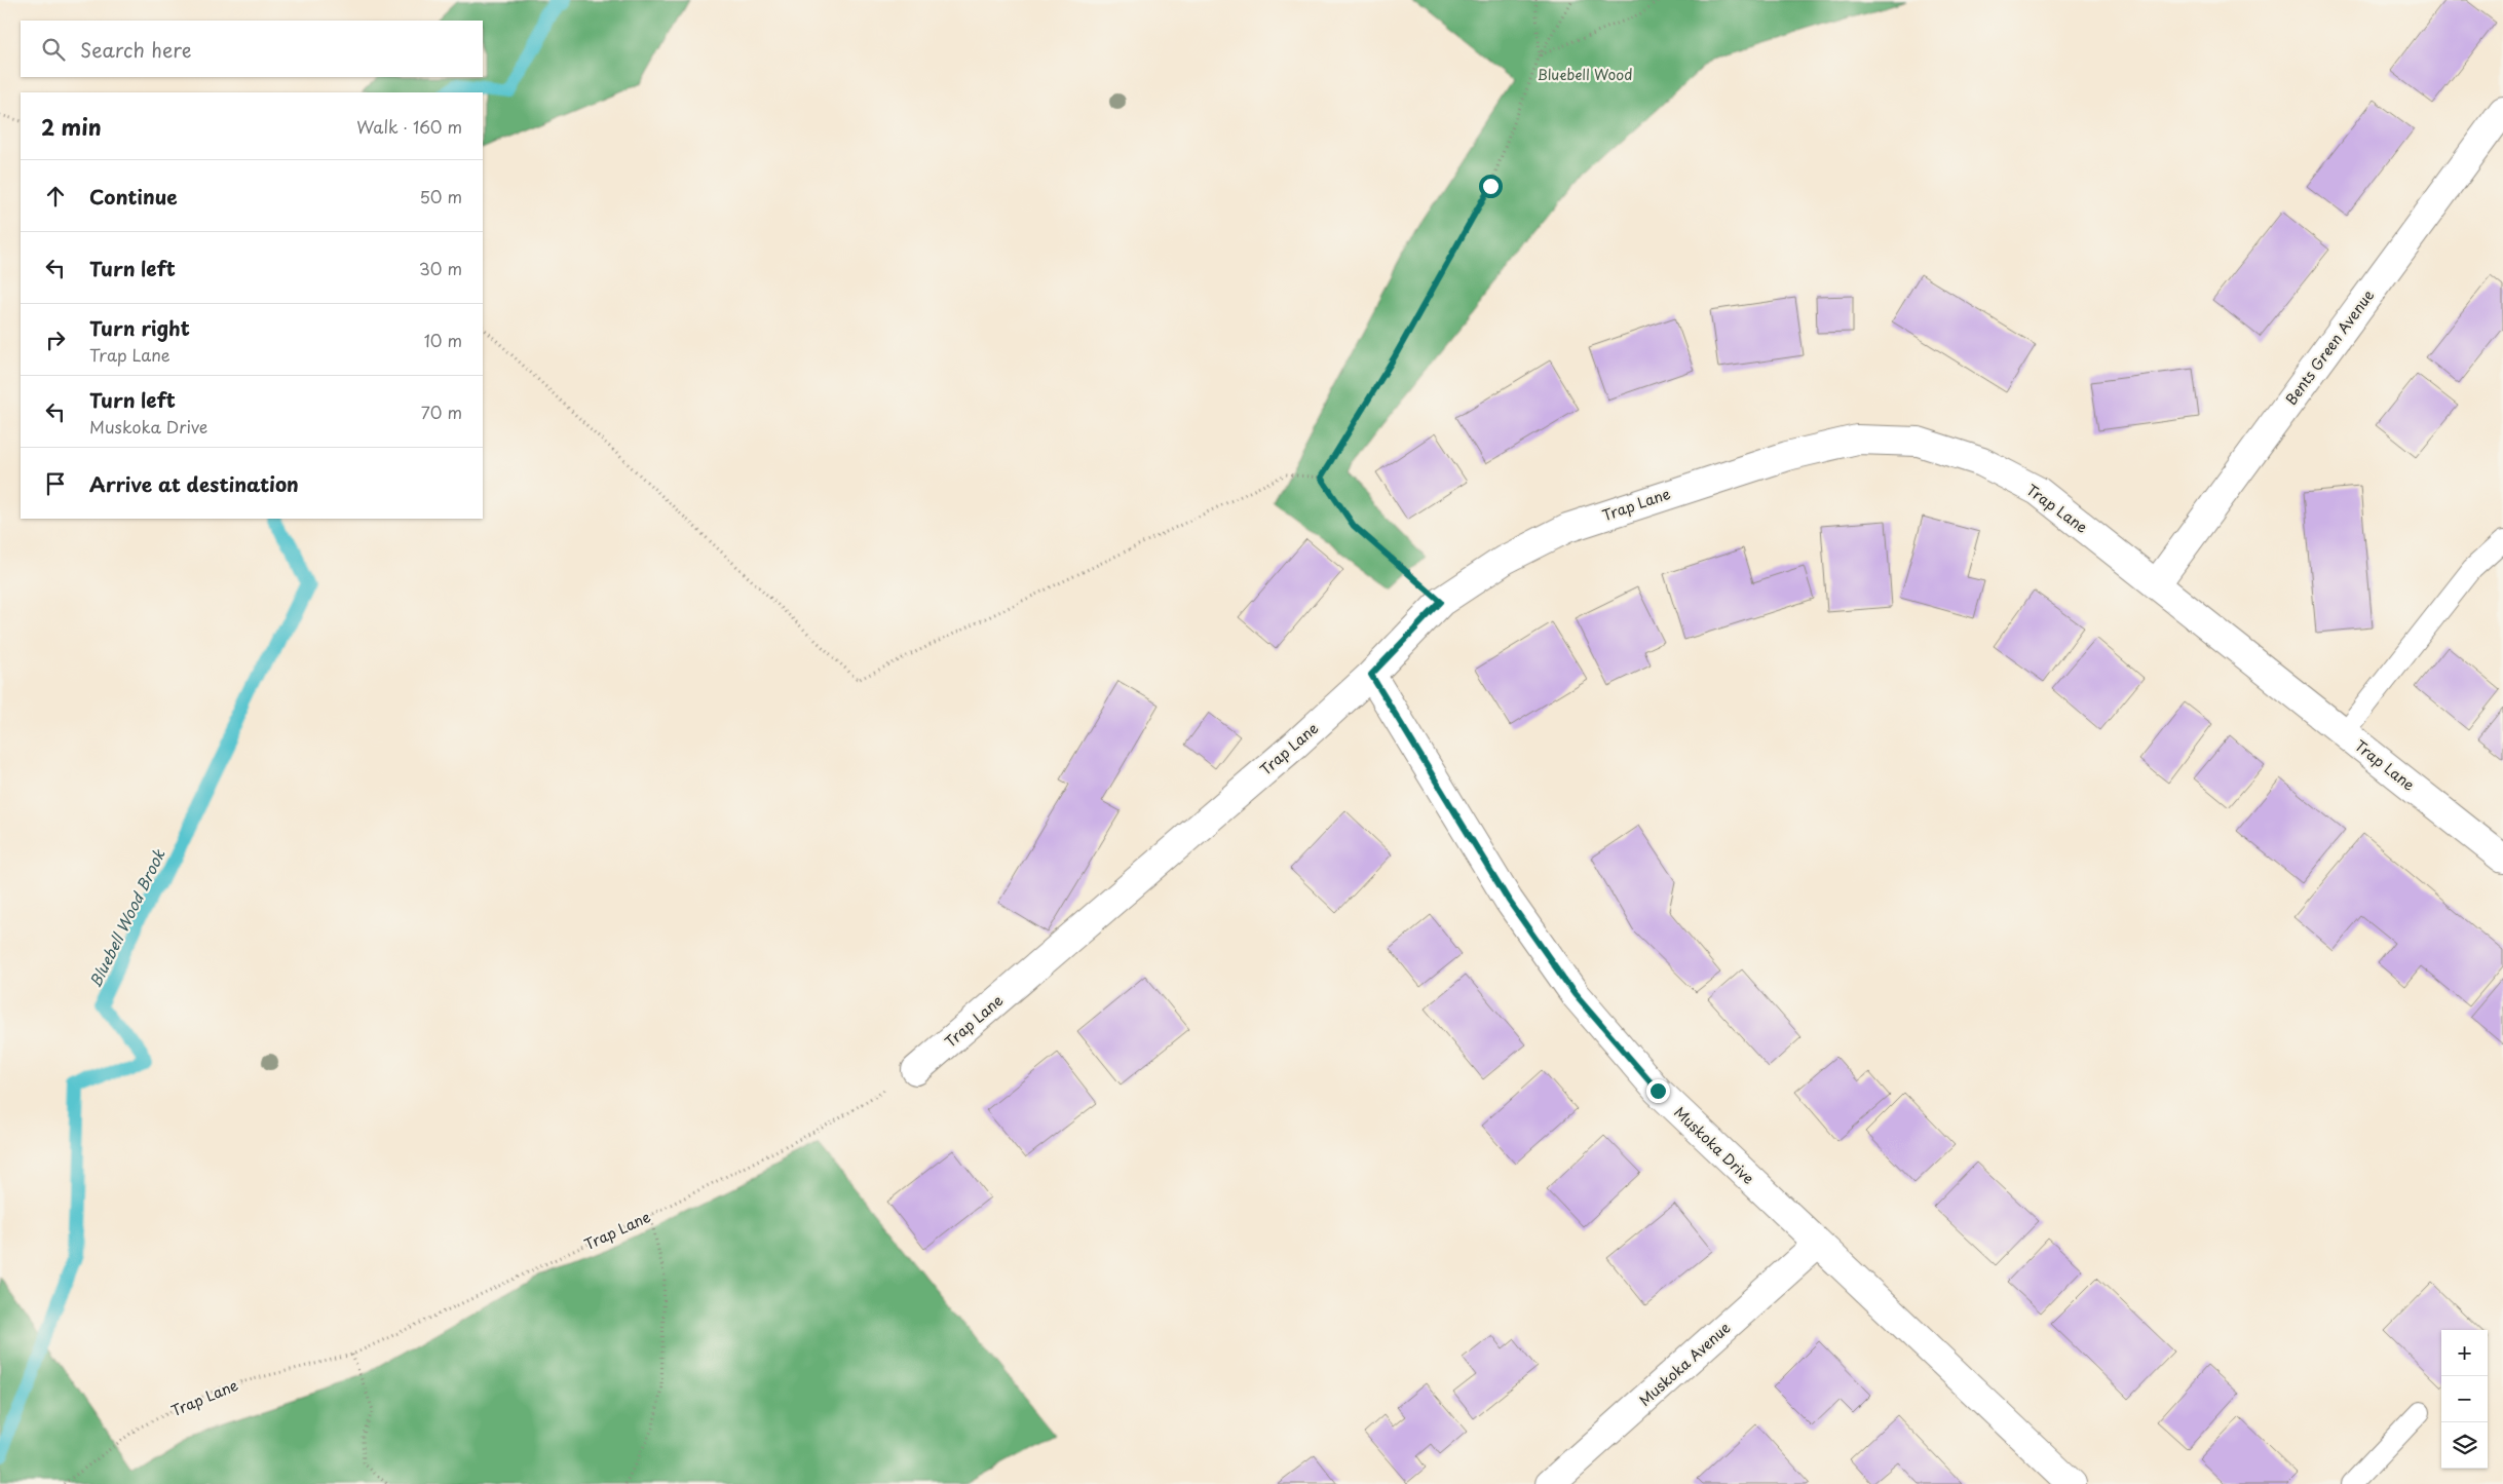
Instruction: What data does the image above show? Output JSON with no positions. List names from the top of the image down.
{
  "streets": {
    "street": [
      "Bents Green Avenue",
      "Trap Lane",
      "Muskoka Drive",
      "Muskoka Avenue"
    ]
  },
  "crossings": [
    ["Bents Green Avenue", "Trap Lane"],
    ["Trap Lane", "Muskoka Drive"],
    ["Muskoka Drive", "Muskoka Avenue"]
  ],
  "water": ["Bluebell Wood Brook"],
  "parks": ["Bluebell Wood"],
  "page": {
    "search": "Search here",
    "heading": ["2 min", "Walk · 160 m"],
    "list": [
      ["Continue", "50 m"],
      ["Turn left", "30 m"],
      ["Turn right", "Trap Lane", "10 m"],
      ["Turn left", "Muskoka Drive", "70 m"],
      "Arrive at destination"
    ],
    "map_buttons": ["+", "−"]
  }
}
